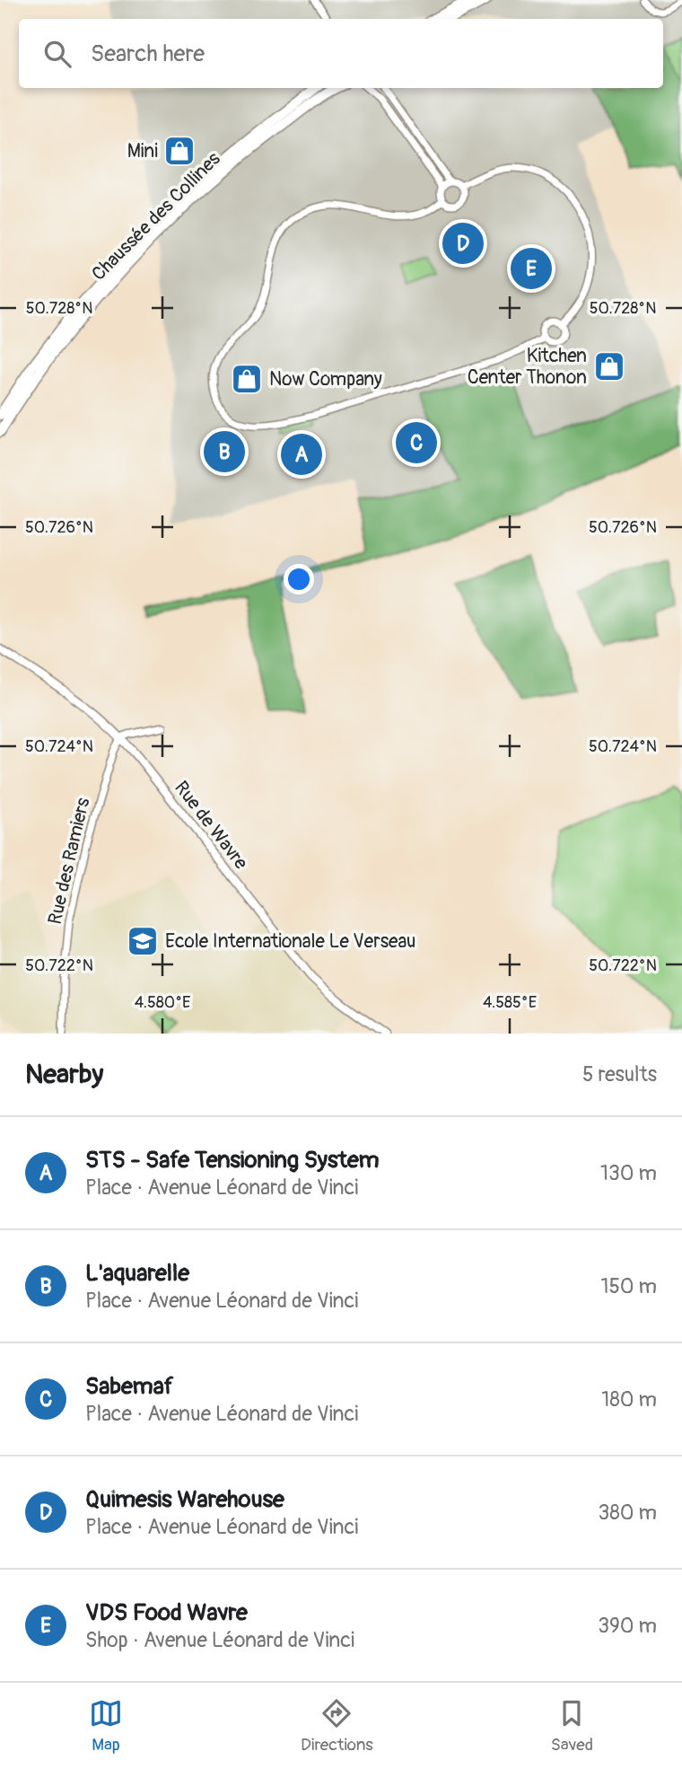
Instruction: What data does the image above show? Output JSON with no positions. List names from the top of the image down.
{
  "streets": {
    "main road": ["Chaussée des Collines"],
    "street": ["Rue de Wavre", "Rue des Ramiers"]
  },
  "crossings": [
    ["Rue de Wavre", "Rue des Ramiers"]
  ],
  "places": {
    "shop": ["Mini", "Kitchen Center Thonon", "Now Company"],
    "school or university": ["Ecole Internationale Le Verseau"]
  },
  "page": {
    "search": "Search here",
    "pins": [
      "D",
      "E",
      "C",
      "B",
      "A"
    ],
    "heading": ["Nearby", "5 results"],
    "list": [
      {
        "mark": "A",
        "name": "STS - Safe Tensioning System",
        "note": "Place · Avenue Léonard de Vinci",
        "value": "130 m"
      },
      {
        "mark": "B",
        "name": "L'aquarelle",
        "note": "Place · Avenue Léonard de Vinci",
        "value": "150 m"
      },
      {
        "mark": "C",
        "name": "Sabemaf",
        "note": "Place · Avenue Léonard de Vinci",
        "value": "180 m"
      },
      {
        "mark": "D",
        "name": "Quimesis Warehouse",
        "note": "Place · Avenue Léonard de Vinci",
        "value": "380 m"
      },
      {
        "mark": "E",
        "name": "VDS Food Wavre",
        "note": "Shop · Avenue Léonard de Vinci",
        "value": "390 m"
      }
    ],
    "nav": ["Map", "Directions", "Saved"]
  },
  "coordinates": [
    "50.728°N",
    "50.726°N",
    "50.724°N",
    "50.722°N",
    "4.580°E",
    "4.585°E"
  ]
}
